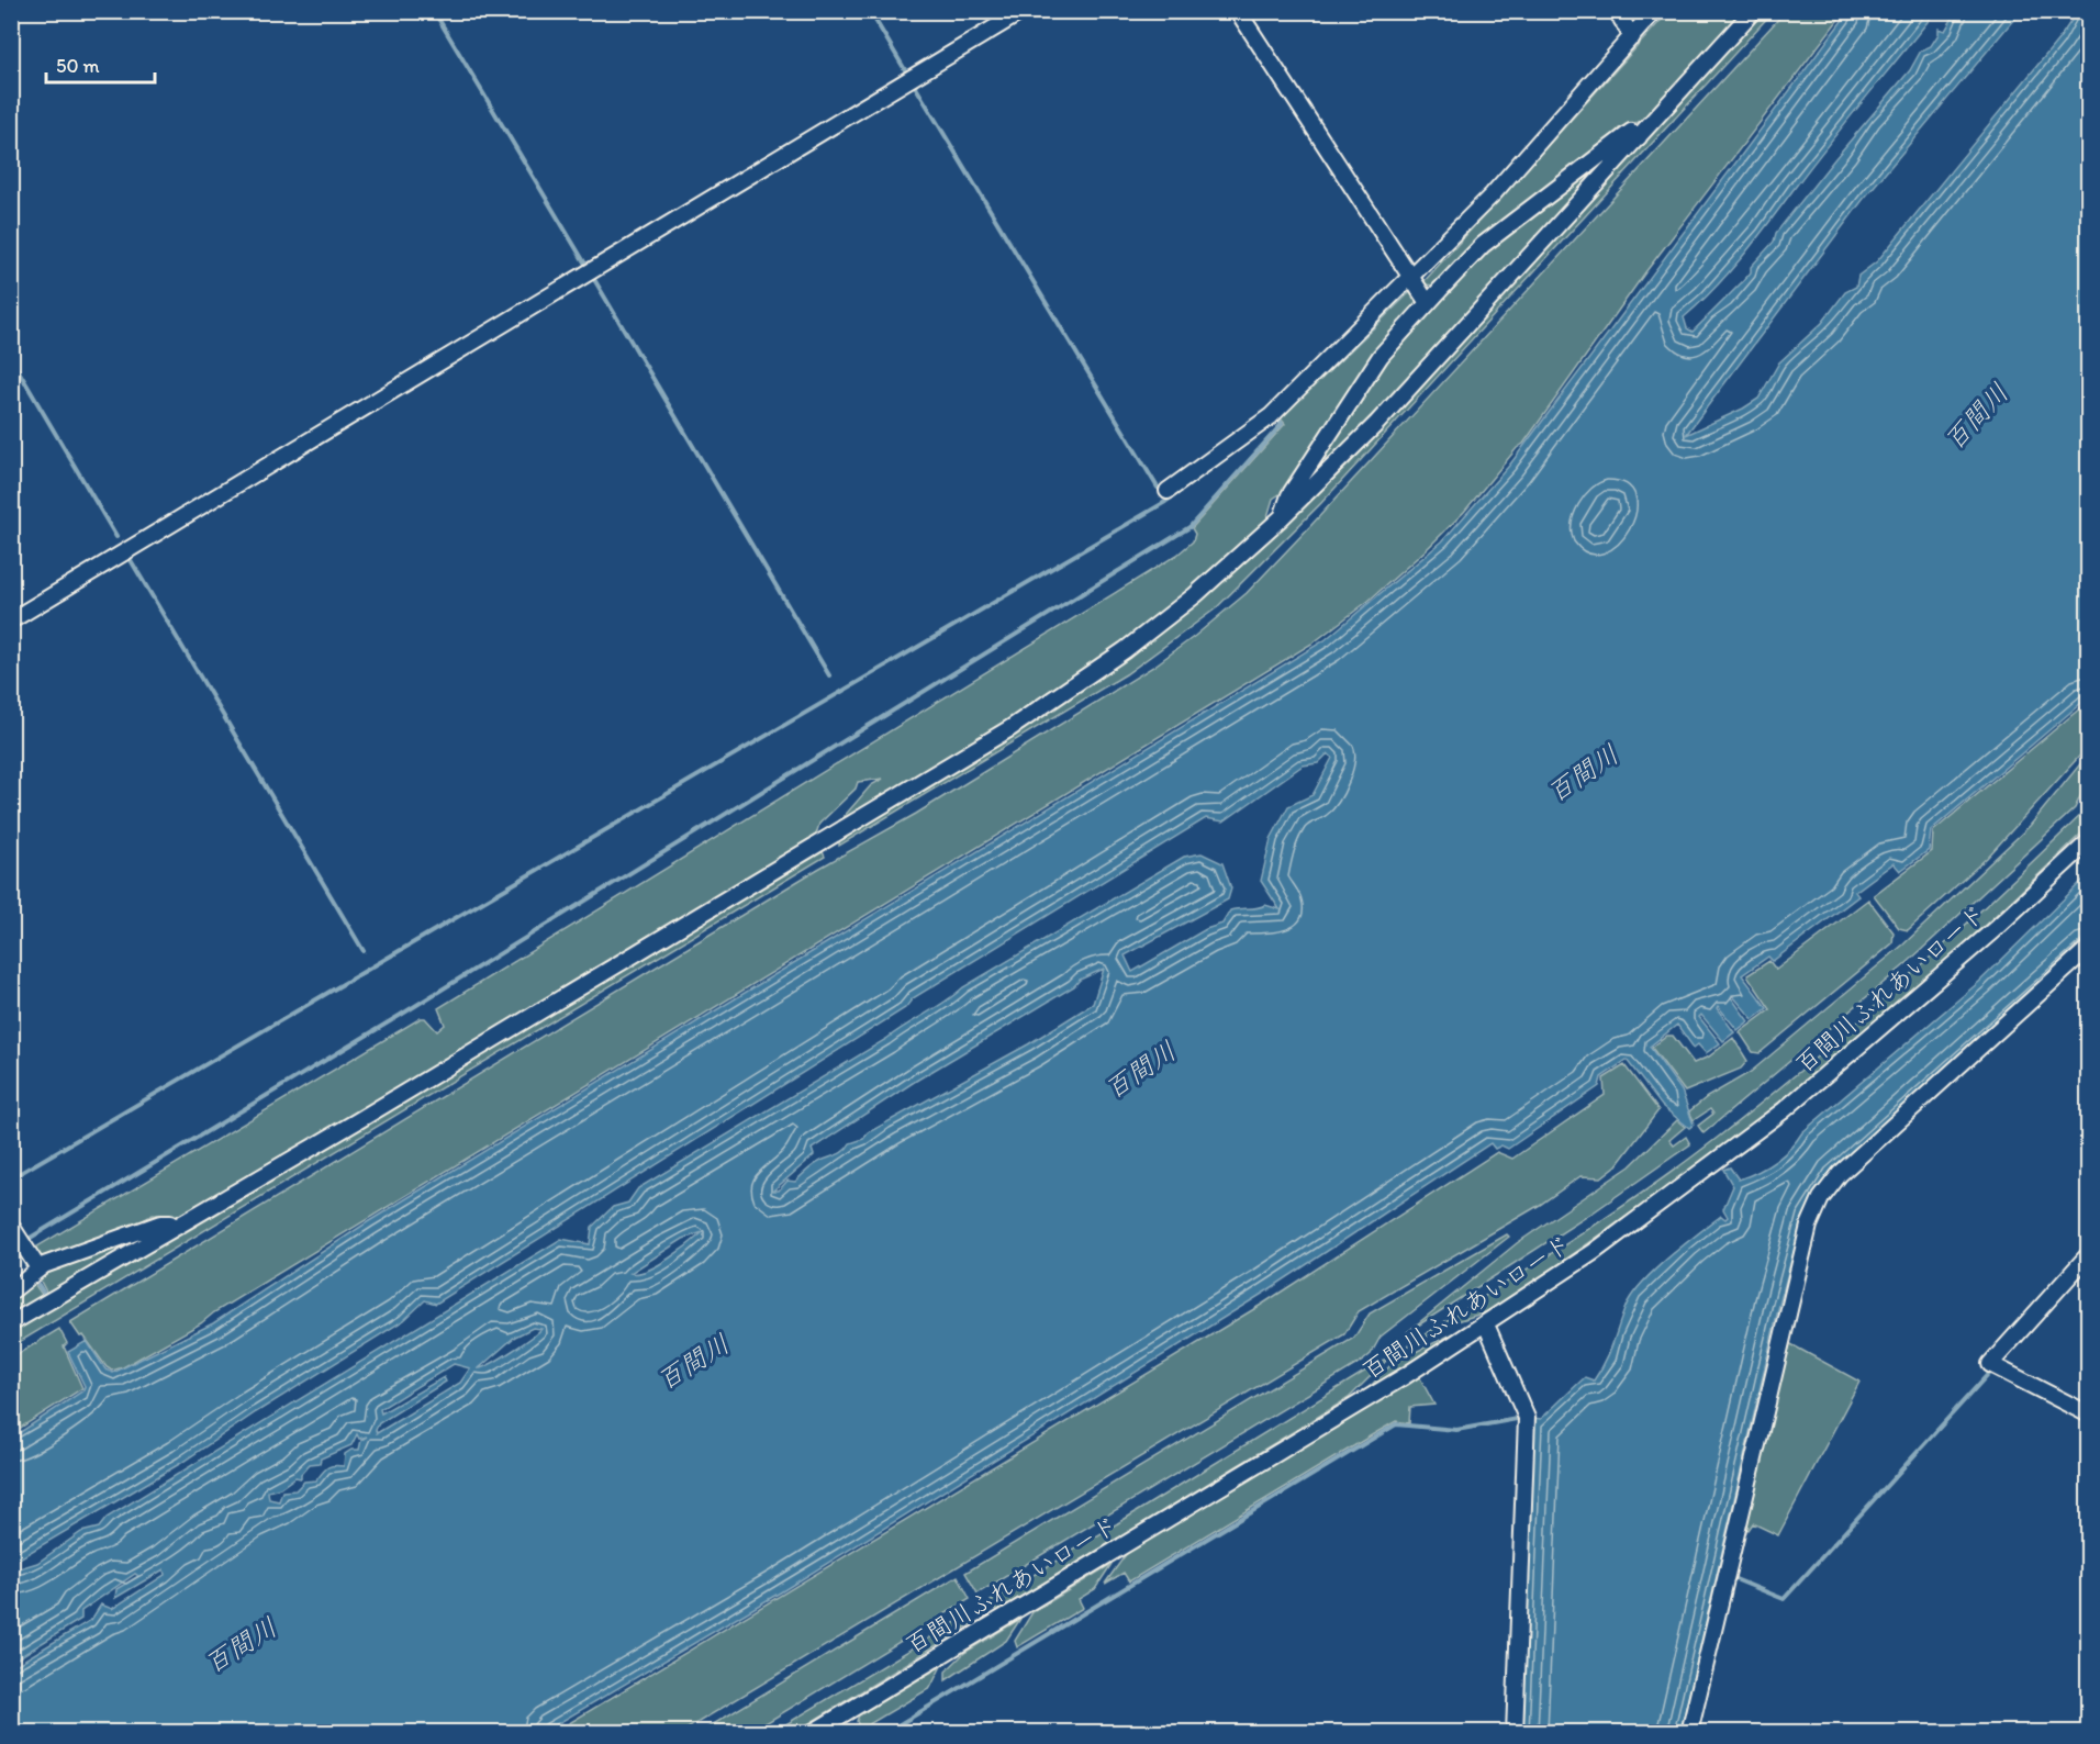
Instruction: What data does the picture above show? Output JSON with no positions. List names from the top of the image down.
{
  "streets": {
    "street": ["百間川ふれあいロード"]
  },
  "water": ["百間川"],
  "scale_bar": "50 m"
}
